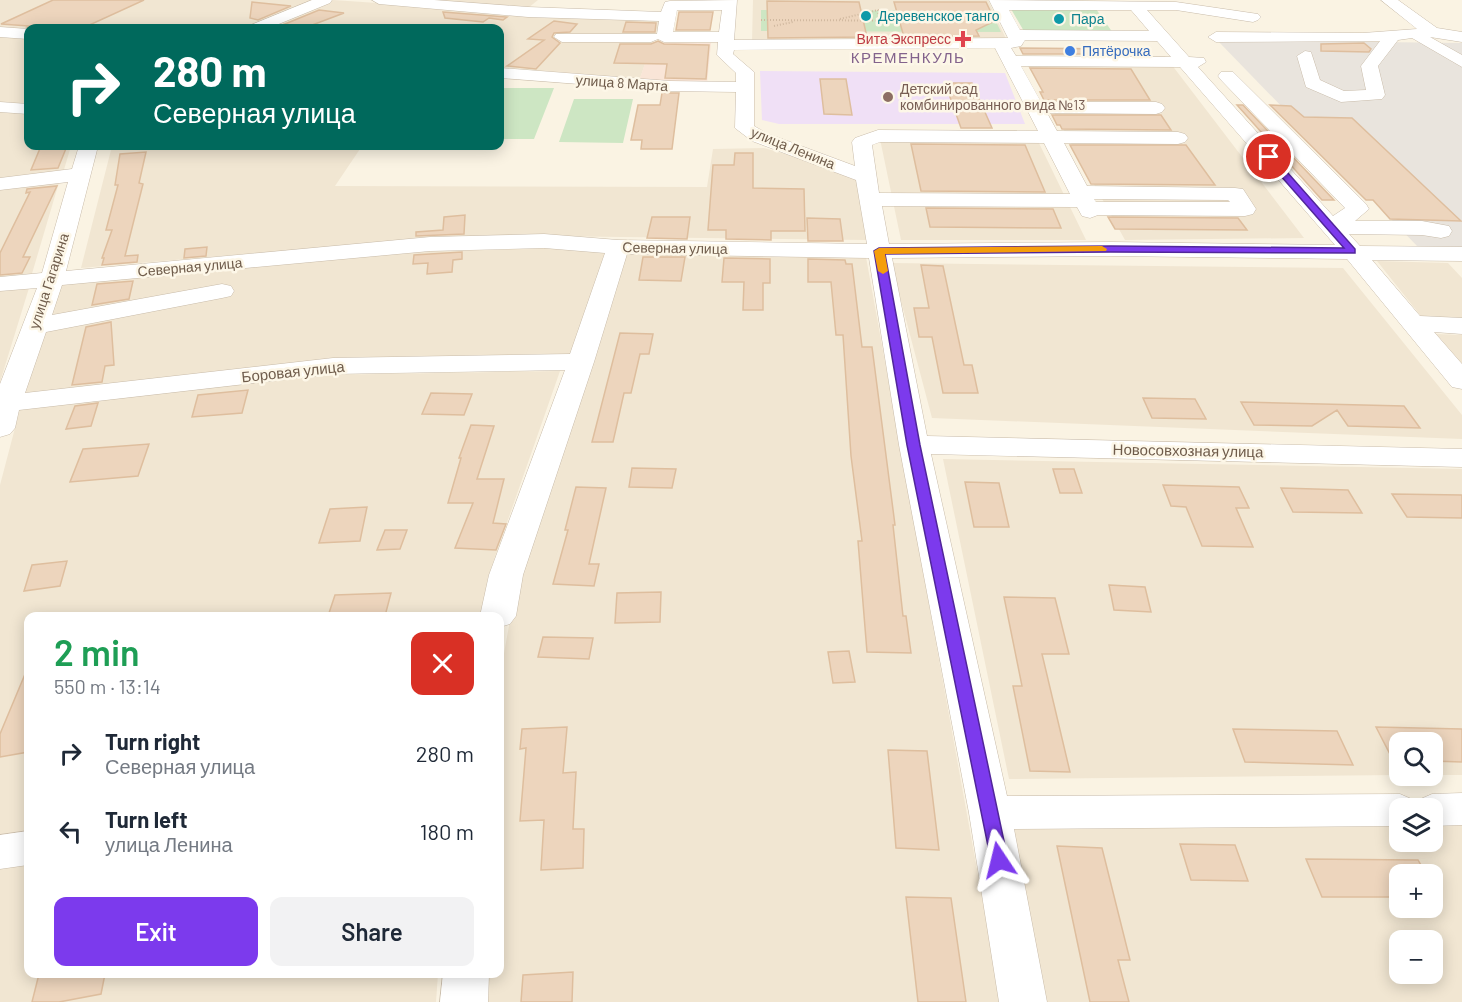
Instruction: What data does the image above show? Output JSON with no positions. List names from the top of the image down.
{
  "streets": {
    "street": [
      "улица 8 Марта",
      "улица Ленина",
      "Северная улица",
      "улица Гагарина",
      "Боровая улица",
      "Новосовхозная улица"
    ]
  },
  "crossings": [
    ["улица 8 Марта", "улица Ленина"],
    ["Северная улица", "улица Гагарина"],
    ["улица Гагарина", "Боровая улица"]
  ],
  "districts": ["КРЕМЕНКУЛЬ"],
  "places": {
    "other": [
      "Деревенское танго",
      "Пара",
      "Пятёрочка",
      "Детский сад комбинированного вида №13"
    ],
    "health": ["Вита Экспресс"]
  },
  "page": {
    "turn": ["280 m", "Северная улица"],
    "heading": ["2 min", "550 m · 13:14"],
    "list": [
      {
        "name": "Turn right",
        "note": "Северная улица",
        "value": "280 m"
      },
      {
        "name": "Turn left",
        "note": "улица Ленина",
        "value": "180 m"
      }
    ],
    "map_buttons": ["+", "−"],
    "buttons": ["Exit", "Share"]
  }
}
